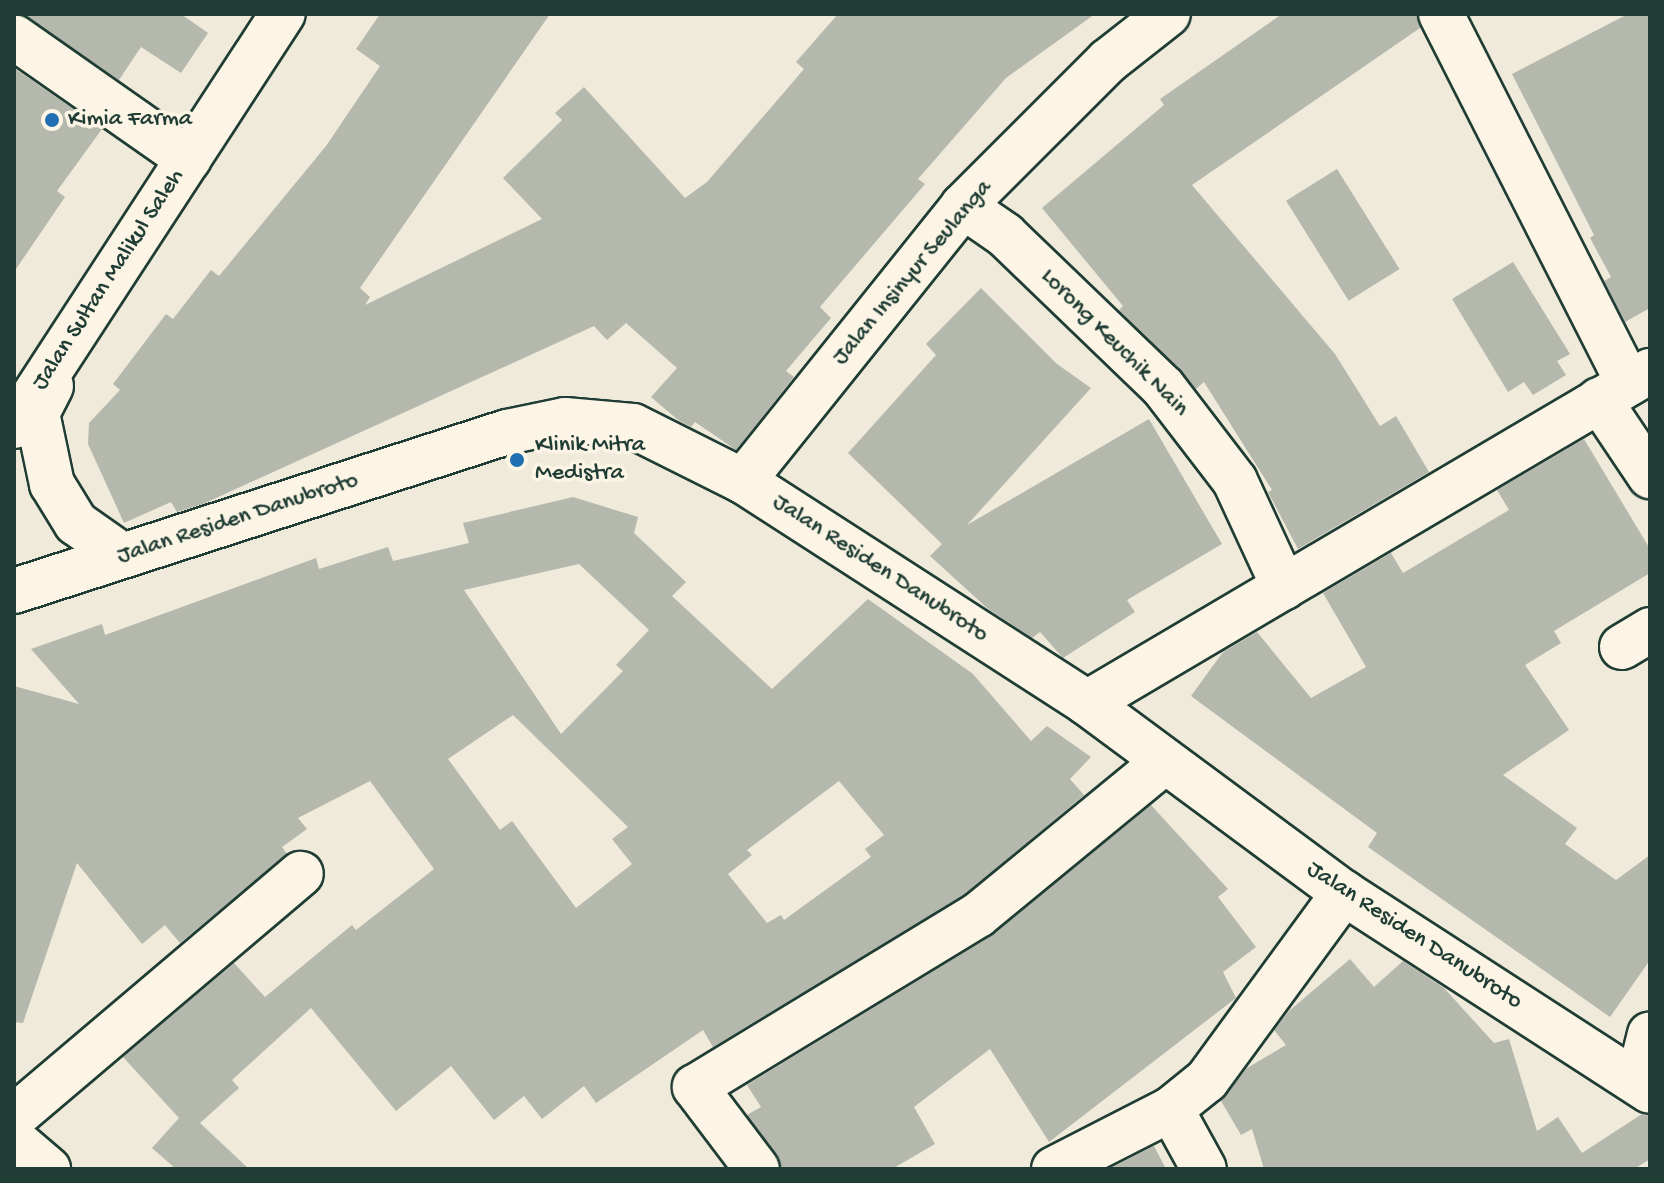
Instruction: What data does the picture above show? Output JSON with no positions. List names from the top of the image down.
{
  "streets": {
    "street": [
      "Jalan Insinyur Seulanga",
      "Jalan Sultan Malikul Saleh",
      "Lorong Keuchik Nain",
      "Jalan Residen Danubroto"
    ]
  },
  "crossings": [
    ["Jalan Insinyur Seulanga", "Lorong Keuchik Nain"],
    ["Jalan Insinyur Seulanga", "Jalan Residen Danubroto"]
  ],
  "places": ["Kimia Farma", "Klinik Mitra Medistra"]
}
